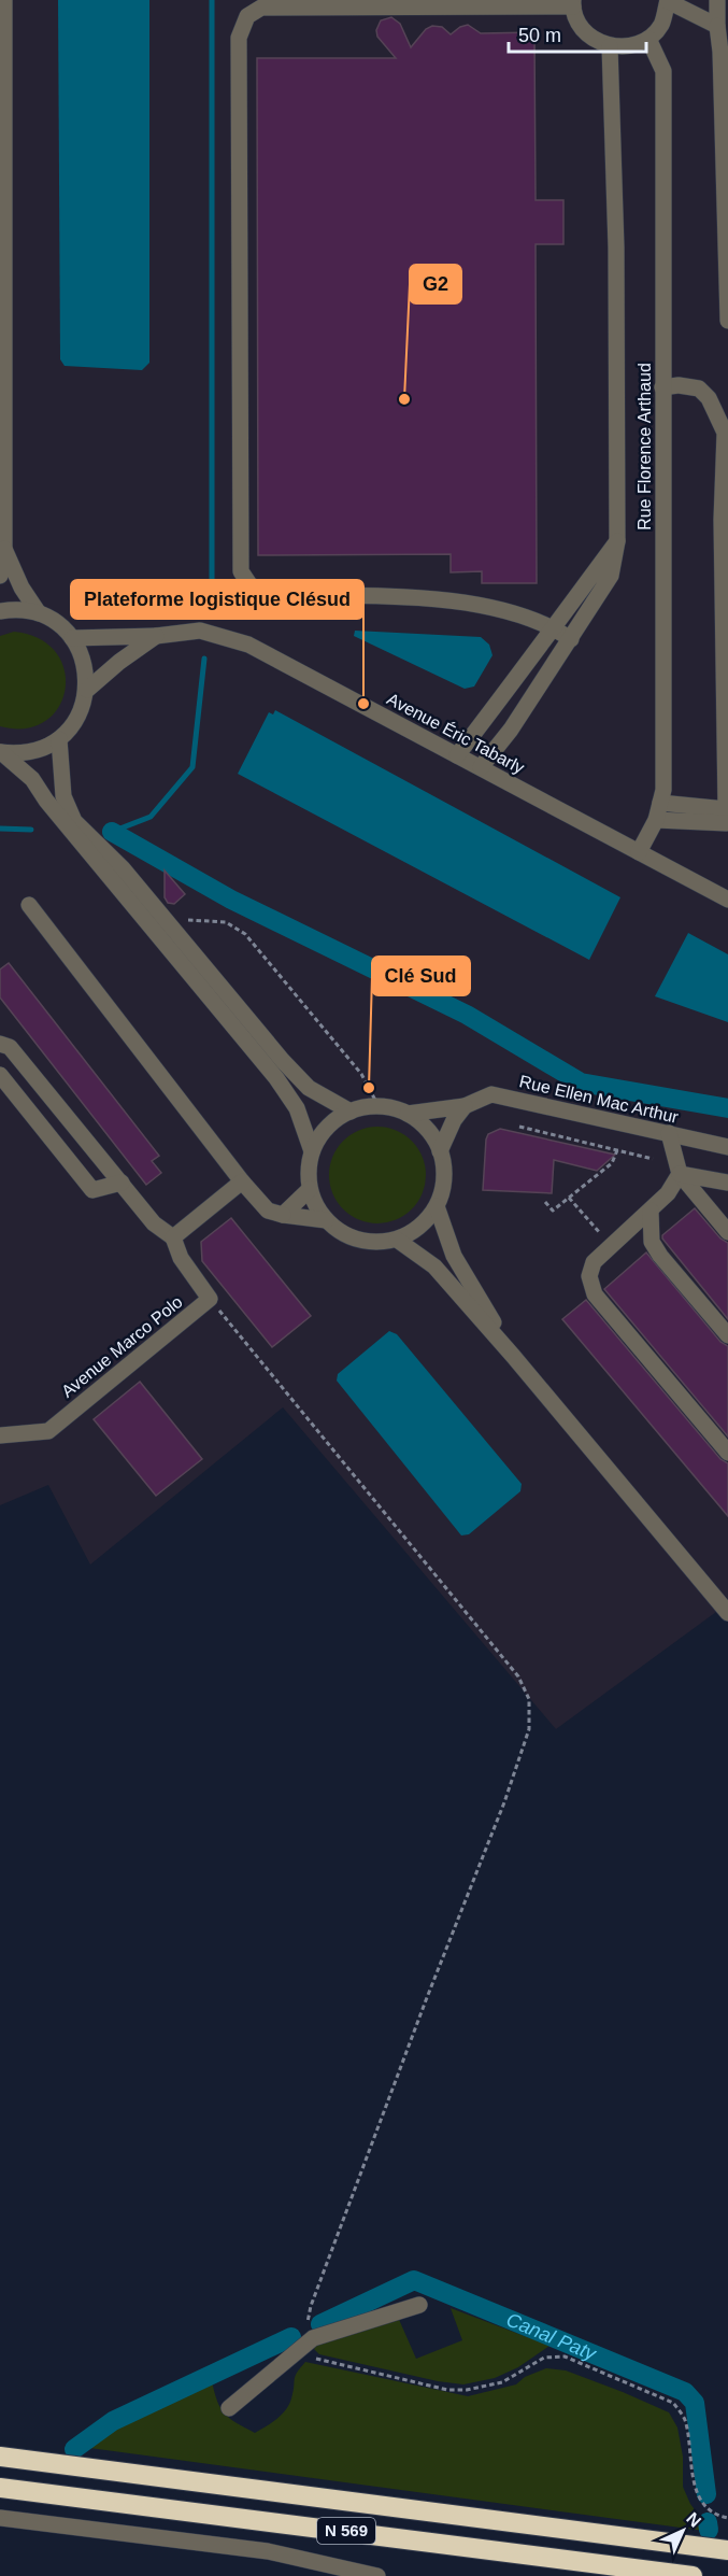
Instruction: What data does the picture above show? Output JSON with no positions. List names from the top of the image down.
{
  "streets": {
    "highway": ["N 569"],
    "street": [
      "Rue Florence Arthaud",
      "Avenue Éric Tabarly",
      "Rue Ellen Mac Arthur",
      "Avenue Marco Polo"
    ]
  },
  "crossings": [
    ["Rue Florence Arthaud", "Avenue Éric Tabarly"]
  ],
  "water": ["Canal Paty"],
  "places": ["G2", "Plateforme logistique Clésud", "Clé Sud"],
  "scale_bar": "50 m",
  "north": "top right"
}
